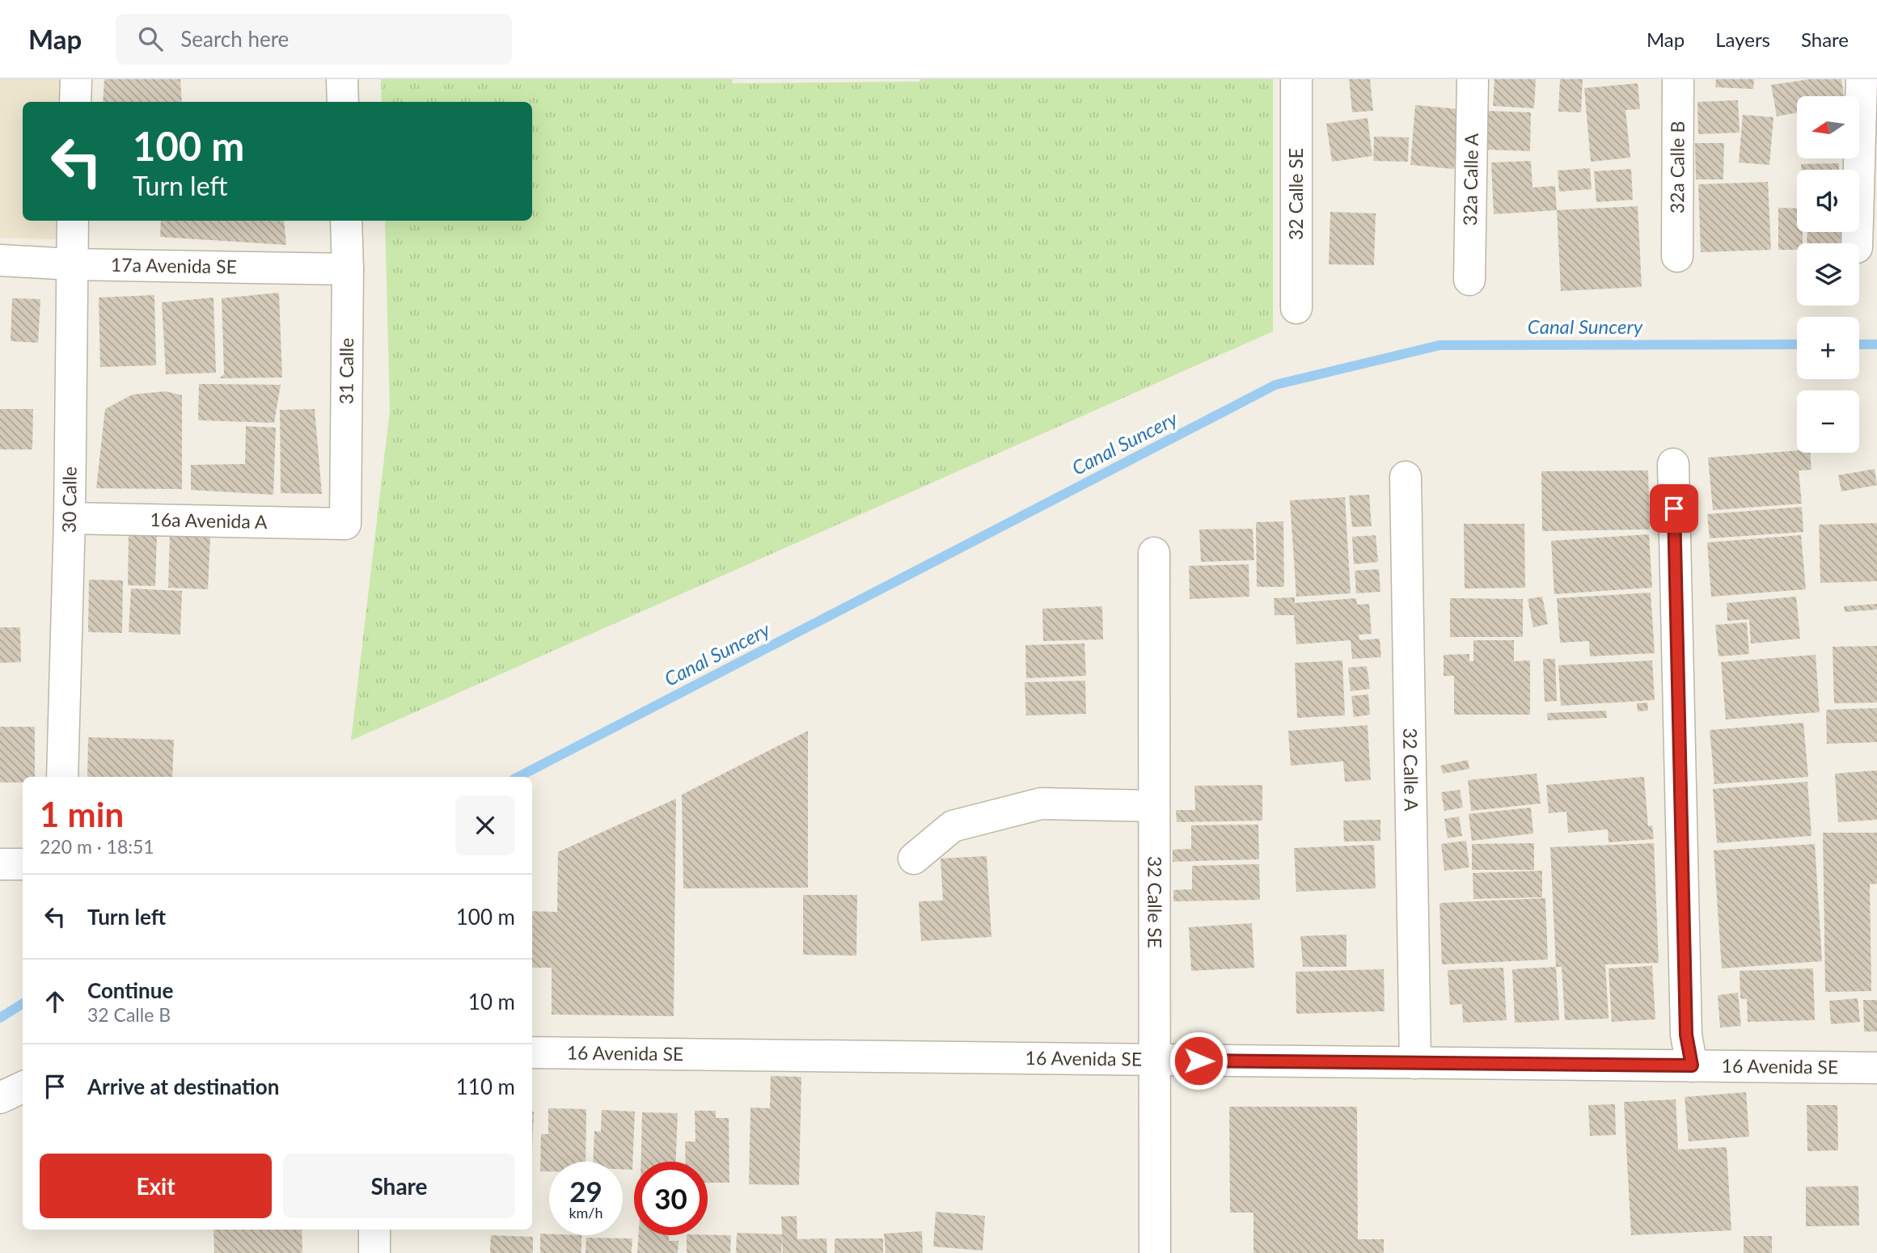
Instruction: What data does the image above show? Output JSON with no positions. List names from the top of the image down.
{
  "streets": {
    "street": [
      "32a Calle B",
      "32a Calle A",
      "32 Calle SE",
      "17a Avenida SE",
      "31 Calle",
      "30 Calle",
      "16a Avenida A",
      "32 Calle A",
      "16 Avenida SE"
    ]
  },
  "crossings": [
    ["32 Calle SE", "16 Avenida SE"],
    ["17a Avenida SE", "31 Calle"],
    ["17a Avenida SE", "30 Calle"],
    ["31 Calle", "16a Avenida A"],
    ["30 Calle", "16a Avenida A"],
    ["32 Calle A", "16 Avenida SE"]
  ],
  "water": ["Canal Suncery"],
  "north": "left",
  "page": {
    "header": "Map",
    "search": "Search here",
    "nav": ["Map", "Layers", "Share"],
    "map_buttons": ["+", "−"],
    "turn": ["100 m", "Turn left"],
    "heading": ["1 min", "220 m · 18:51"],
    "list": [
      {
        "name": "Turn left",
        "value": "100 m"
      },
      {
        "name": "Continue",
        "note": "32 Calle B",
        "value": "10 m"
      },
      {
        "name": "Arrive at destination",
        "value": "110 m"
      }
    ],
    "buttons": ["Exit", "Share"],
    "speed": "29 km/h",
    "limit": "30"
  }
}
